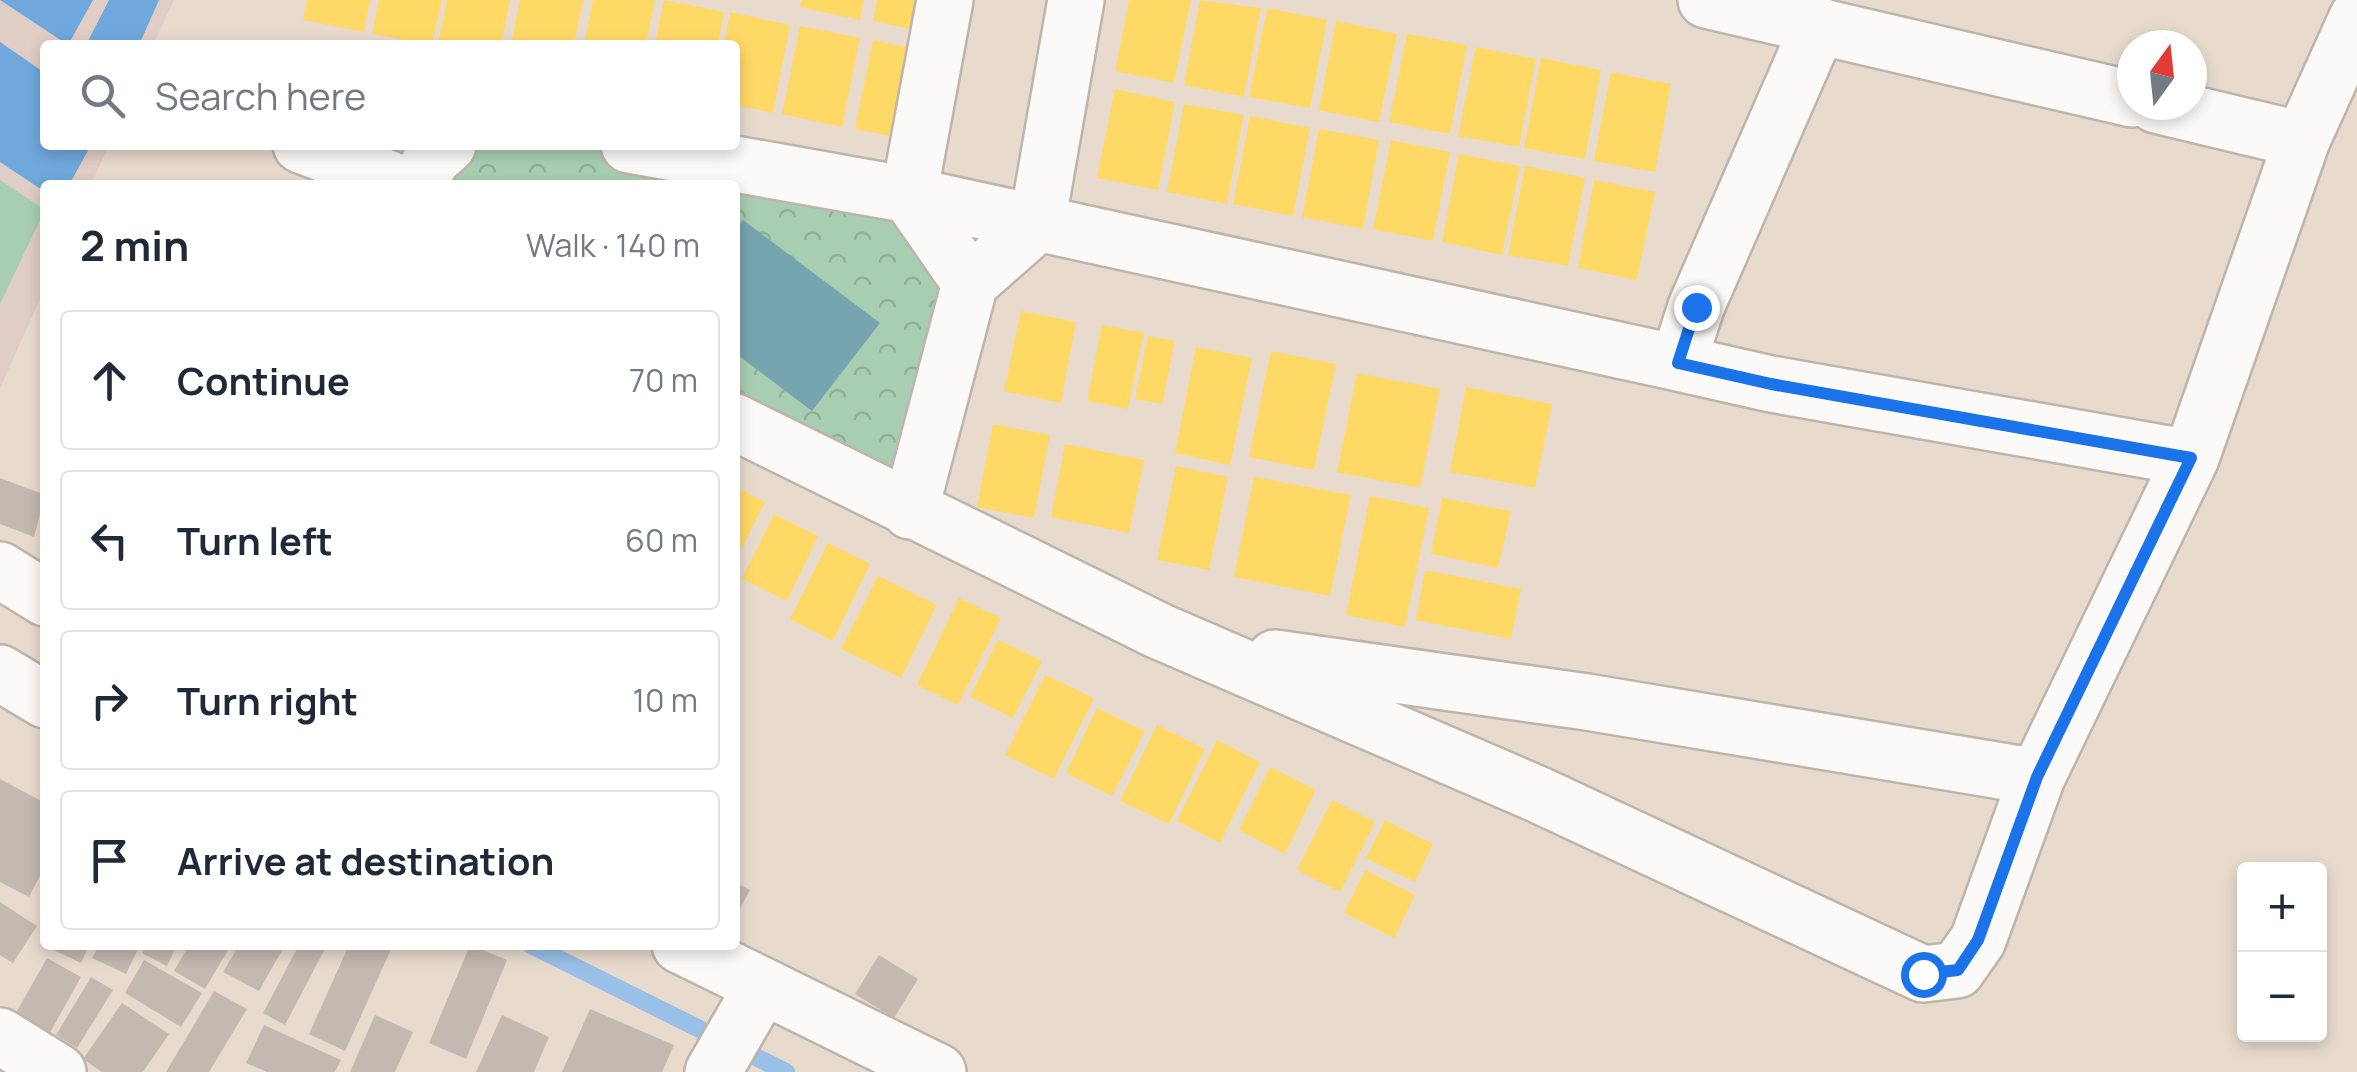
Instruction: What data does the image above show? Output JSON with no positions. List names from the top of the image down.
{
  "north": "top",
  "page": {
    "search": "Search here",
    "heading": ["2 min", "Walk · 140 m"],
    "list": [
      ["Continue", "70 m"],
      ["Turn left", "60 m"],
      ["Turn right", "10 m"],
      "Arrive at destination"
    ],
    "map_buttons": ["+", "−"]
  }
}
